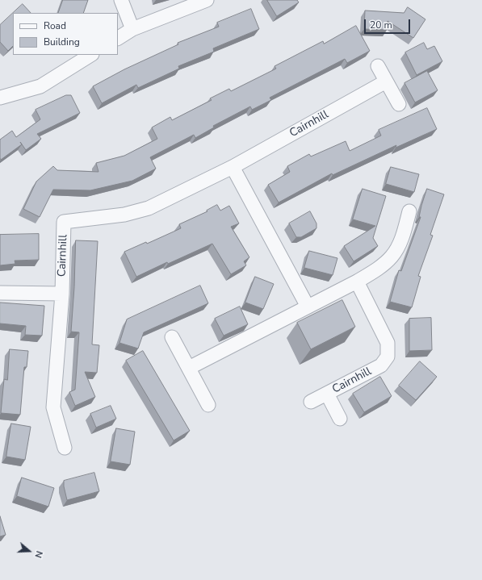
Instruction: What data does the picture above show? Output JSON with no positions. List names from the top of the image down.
{
  "streets": {
    "street": ["Cairnhill"]
  },
  "legend": ["Road", "Building"],
  "scale_bar": "20 m",
  "north": "right"
}
